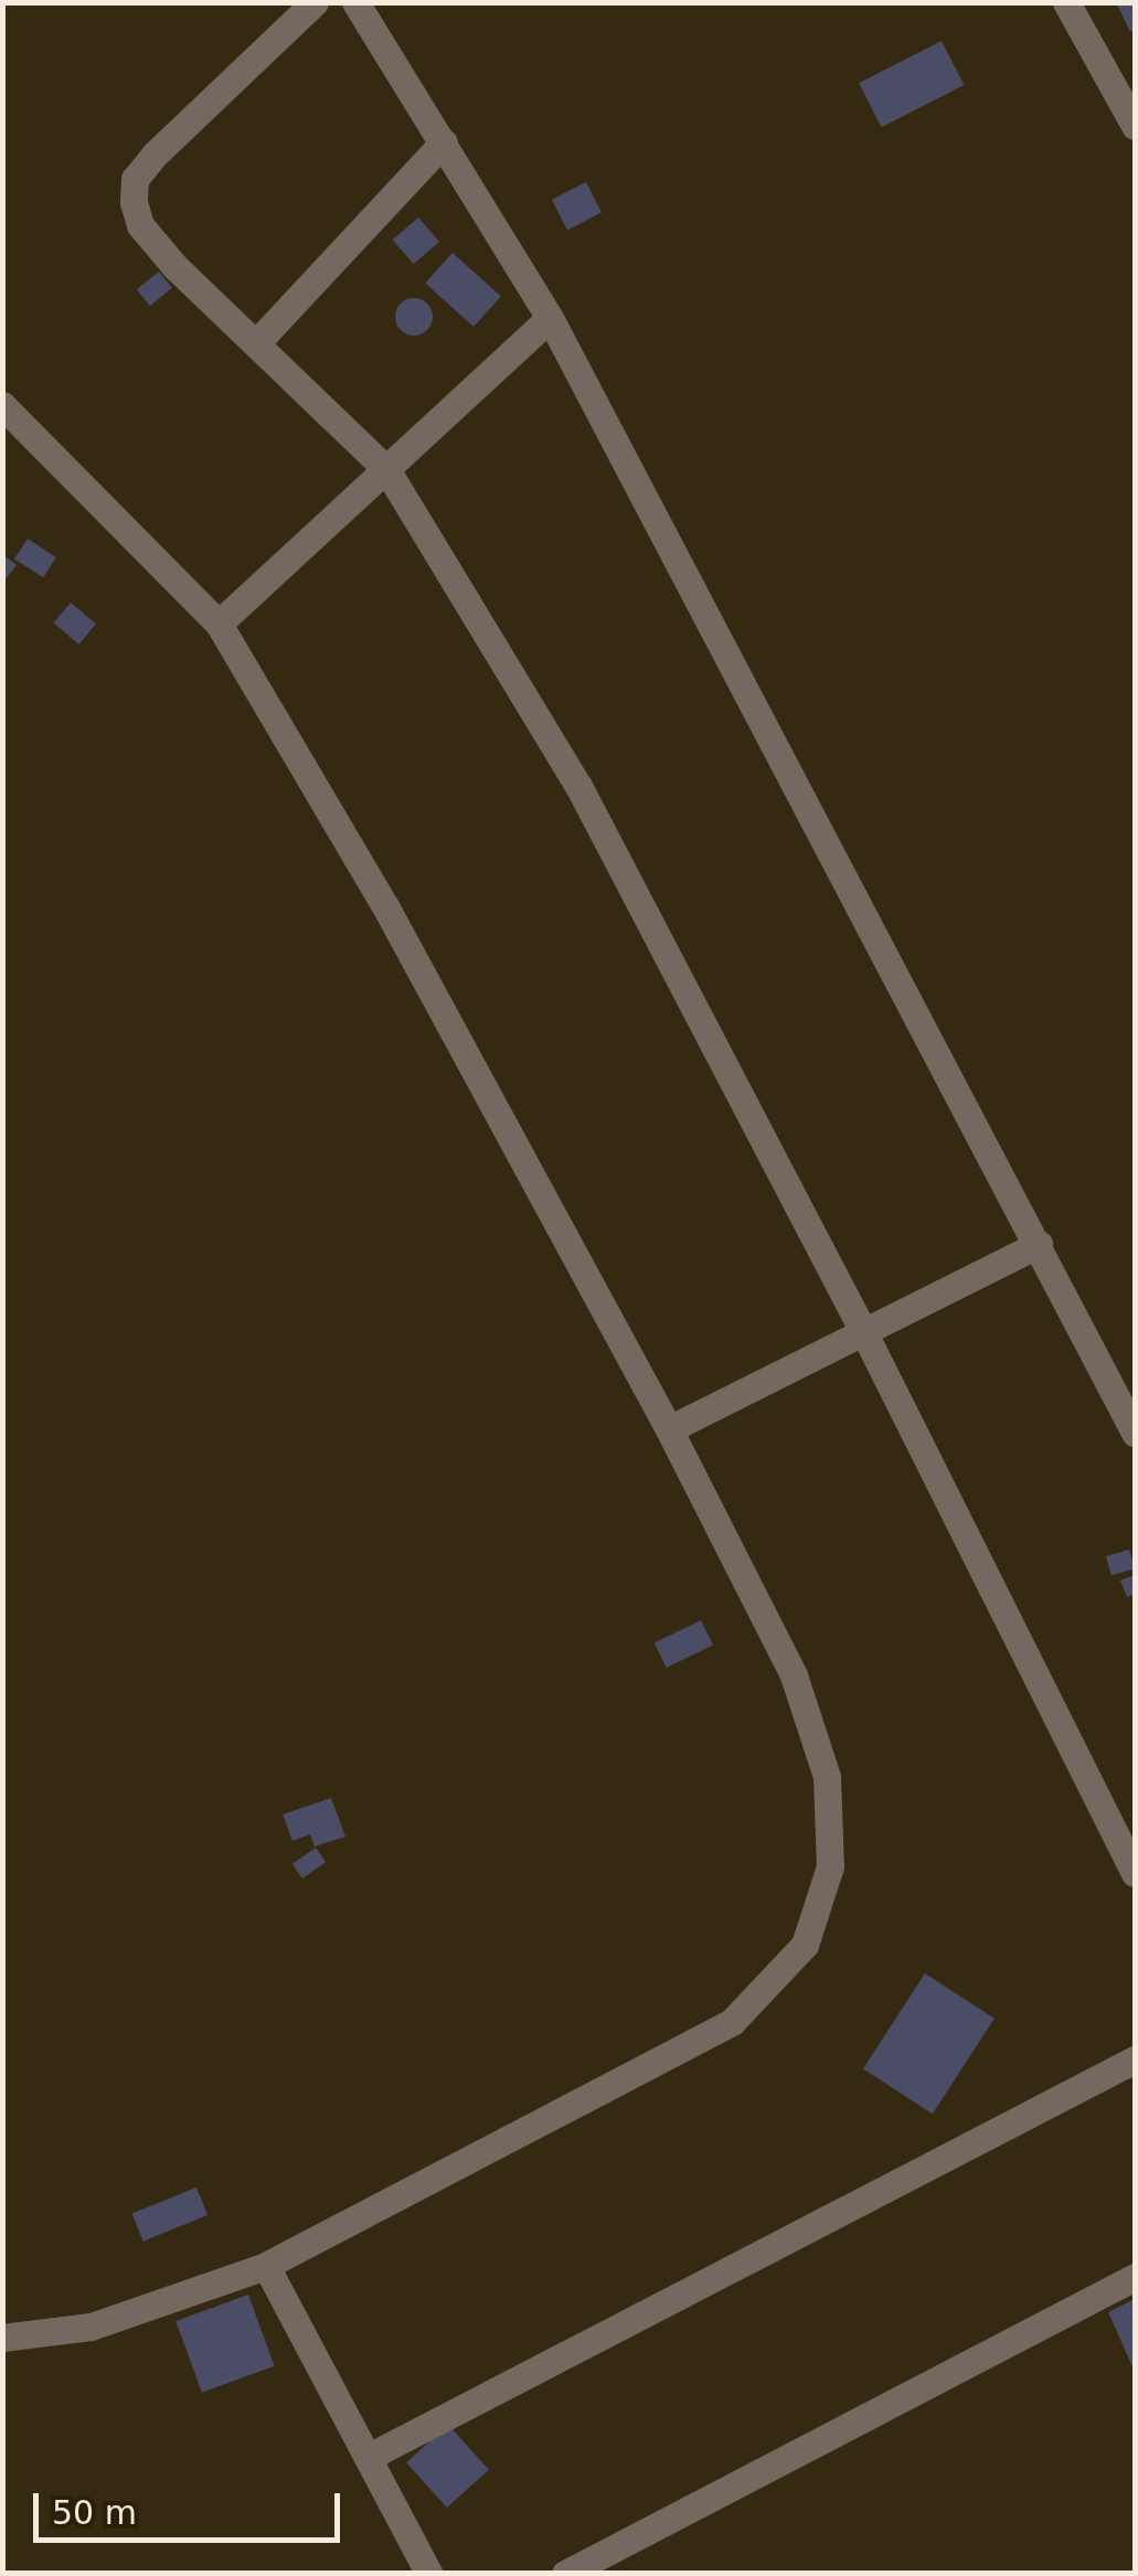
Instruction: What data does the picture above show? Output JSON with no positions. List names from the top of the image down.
{
  "scale_bar": "50 m"
}
